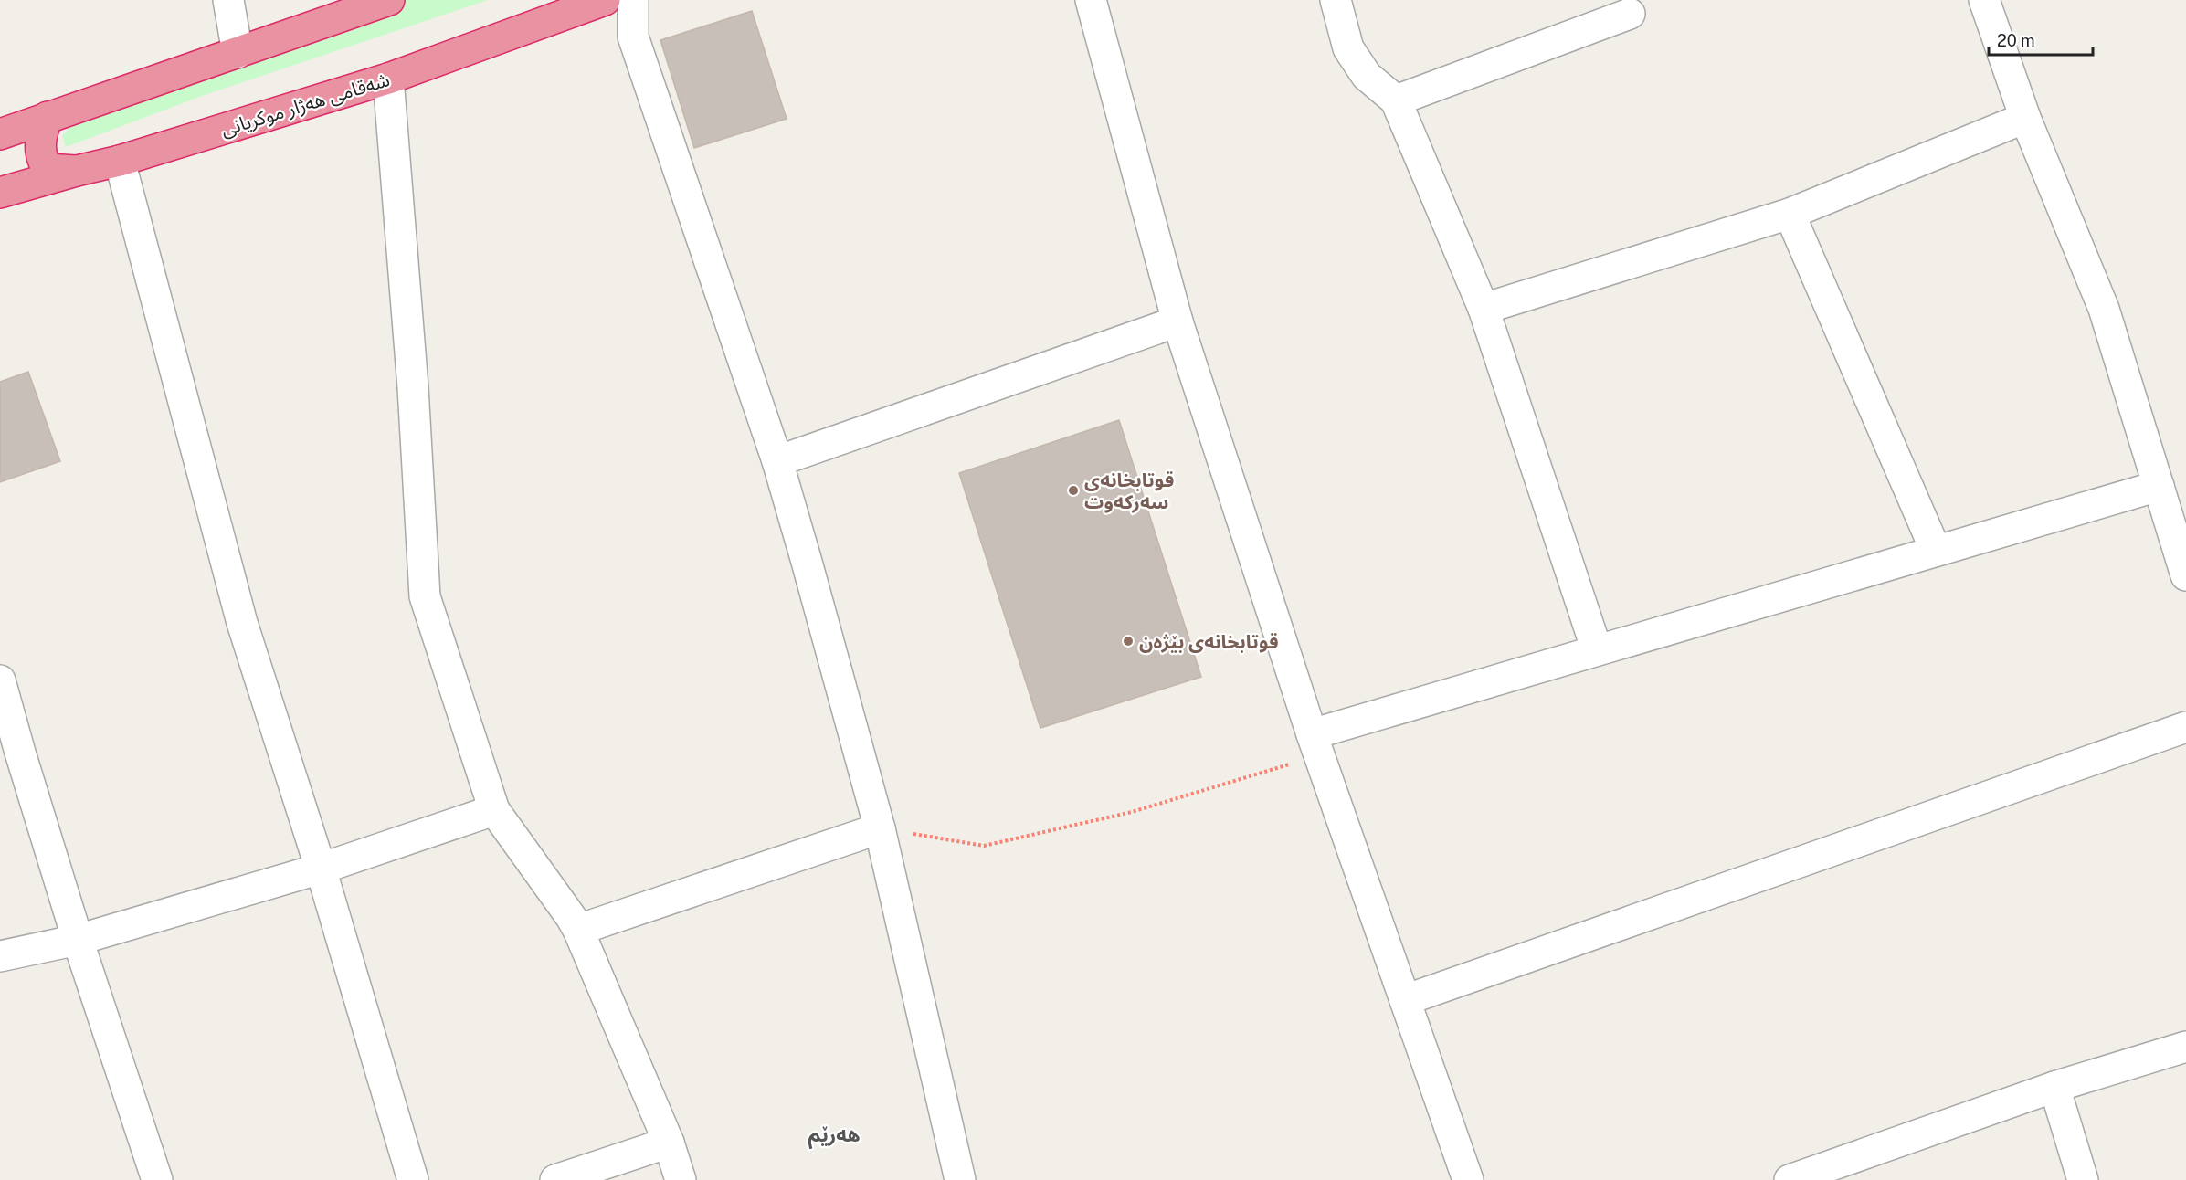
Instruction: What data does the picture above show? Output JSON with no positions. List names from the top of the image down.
{
  "streets": {
    "highway": ["شەقامی ھەژار موکریانی"]
  },
  "districts": ["ھەرێم"],
  "places": ["قوتابخانەی سەرکەوت", "قوتابخانەی بێژەن"],
  "scale_bar": "20 m"
}
